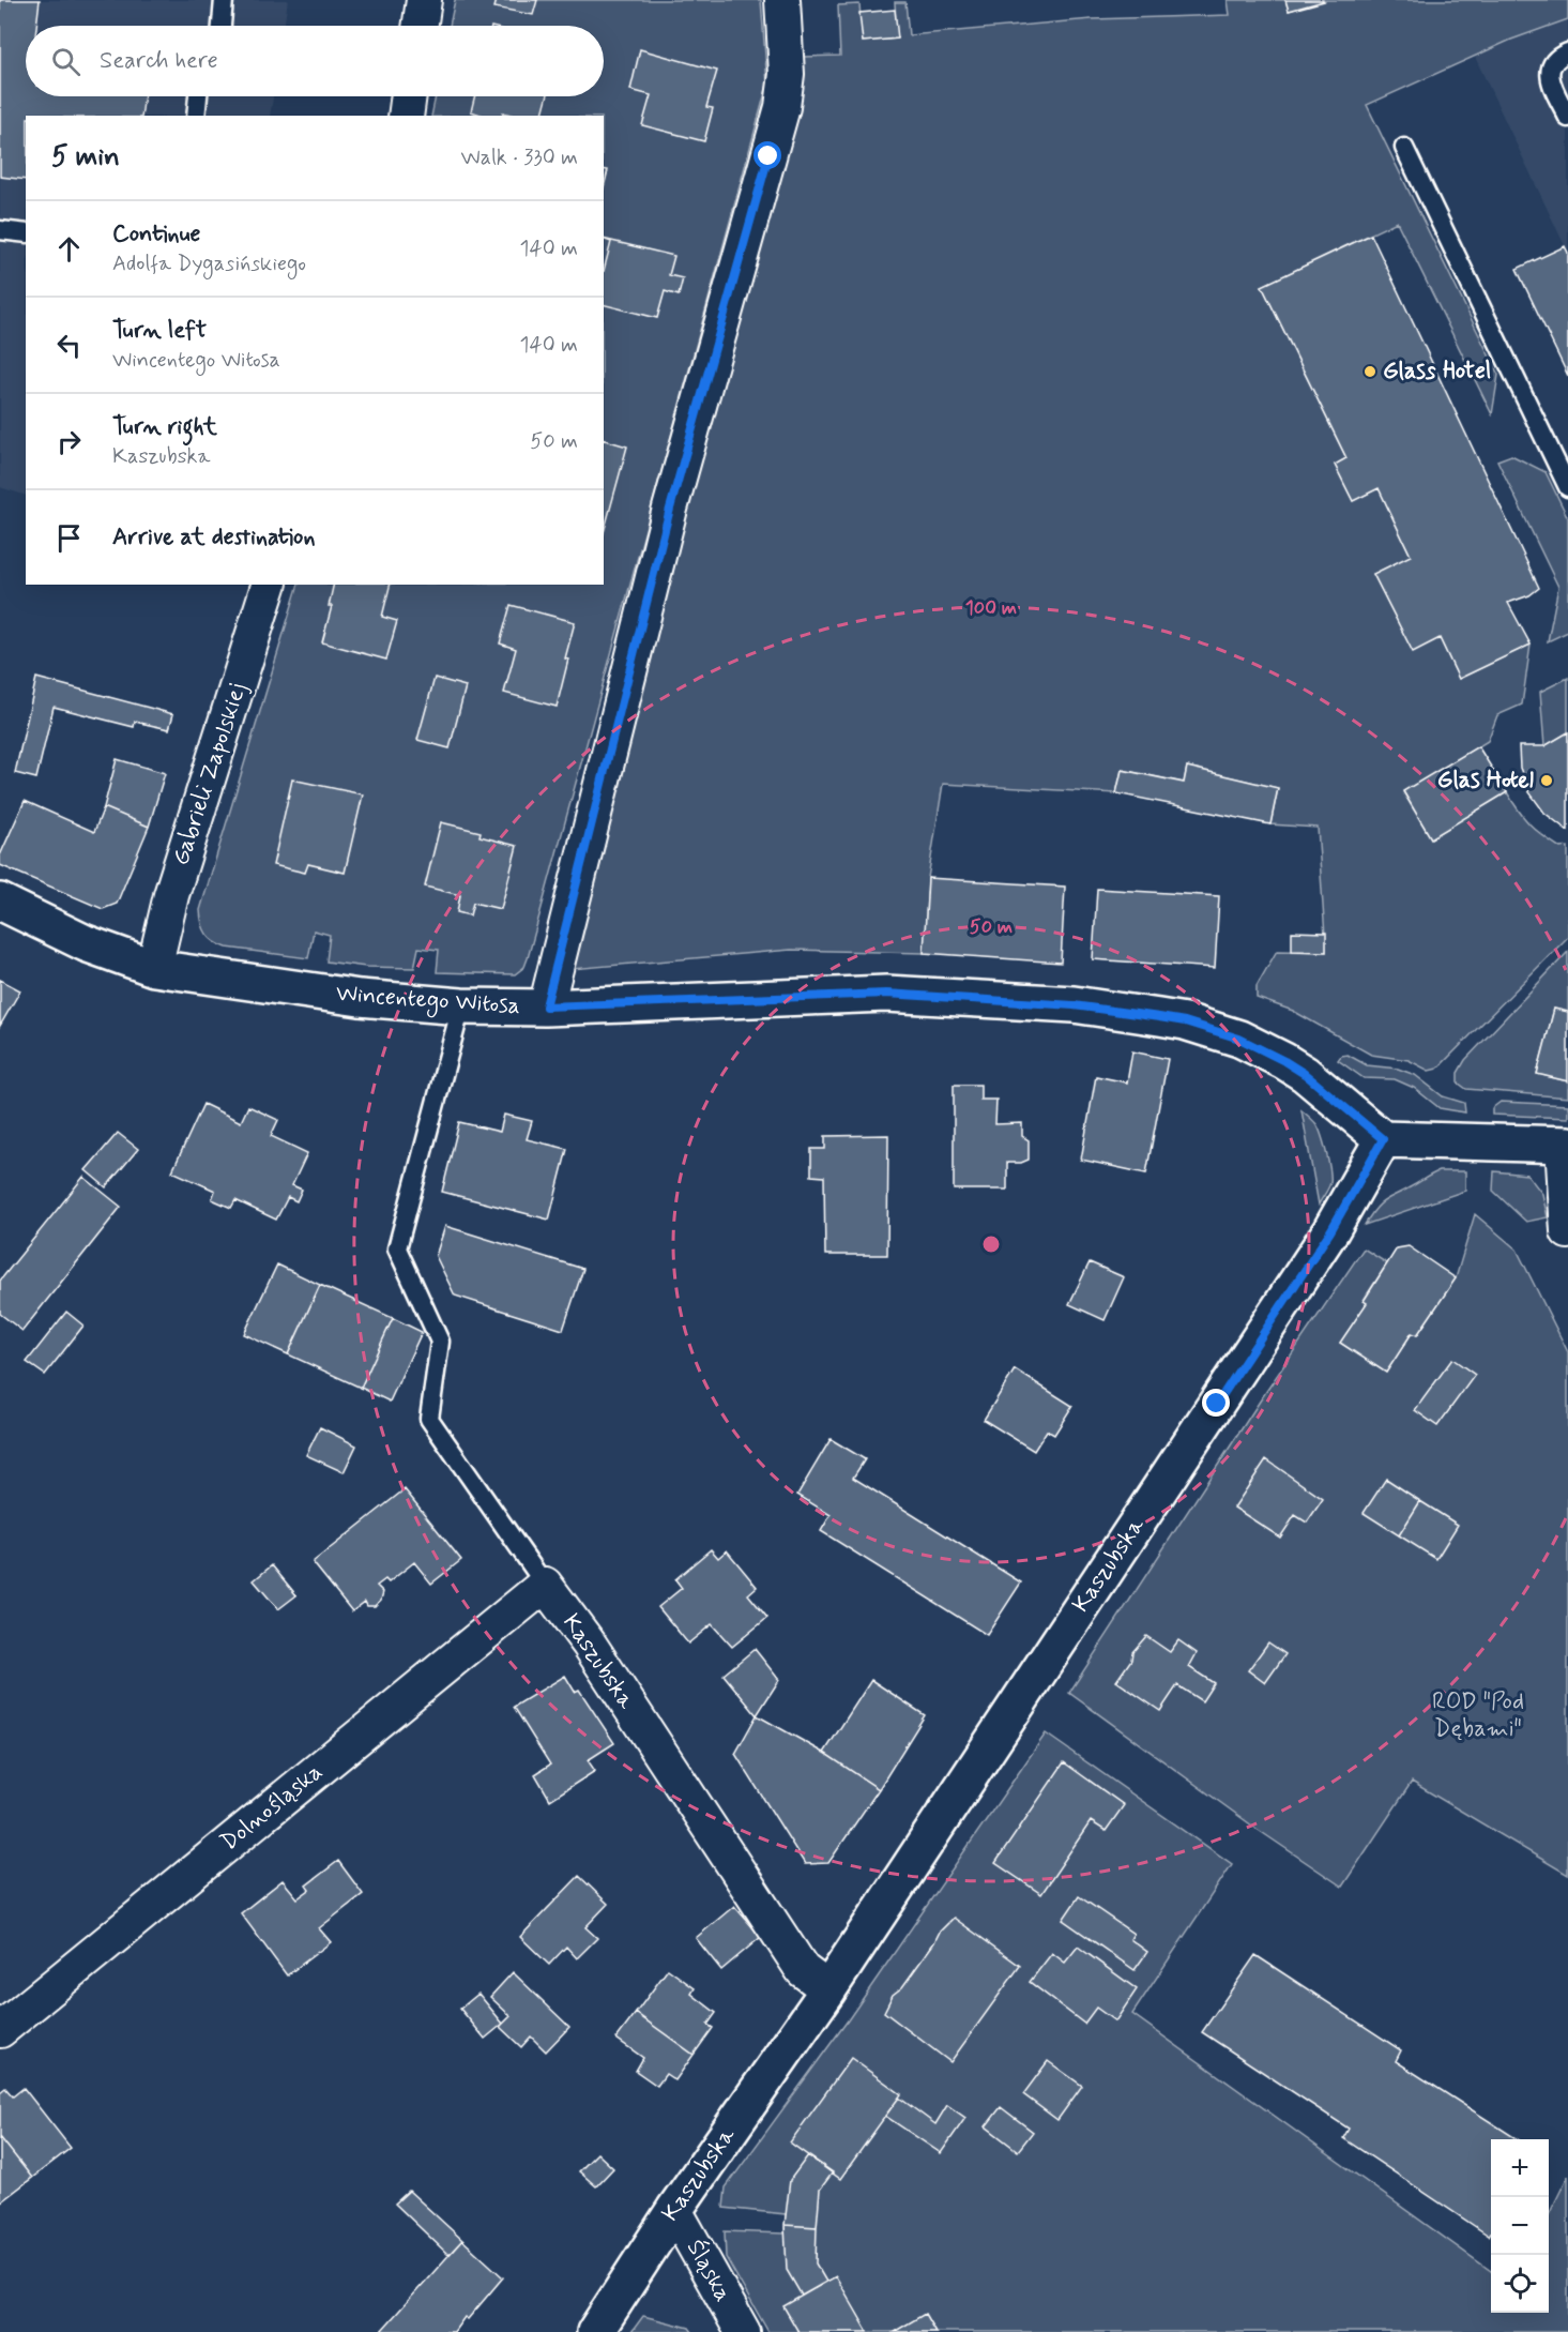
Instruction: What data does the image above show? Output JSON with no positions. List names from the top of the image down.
{
  "streets": {
    "street": [
      "Gabrieli Zapolskiej",
      "Wincentego Witosa",
      "Kaszubska",
      "Dolnośląska",
      "Śląska"
    ]
  },
  "crossings": [
    ["Gabrieli Zapolskiej", "Wincentego Witosa"],
    ["Wincentego Witosa", "Kaszubska"],
    ["Kaszubska", "Dolnośląska"],
    ["Kaszubska", "Śląska"]
  ],
  "parks": ["ROD \"Pod Dębami\""],
  "places": ["Glass Hotel", "Glas Hotel"],
  "page": {
    "search": "Search here",
    "heading": ["5 min", "Walk · 330 m"],
    "list": [
      ["Continue", "Adolfa Dygasińskiego", "140 m"],
      ["Turn left", "Wincentego Witosa", "140 m"],
      ["Turn right", "Kaszubska", "50 m"],
      "Arrive at destination"
    ],
    "map_buttons": ["+", "−"]
  },
  "rings": ["100 m", "50 m"]
}
